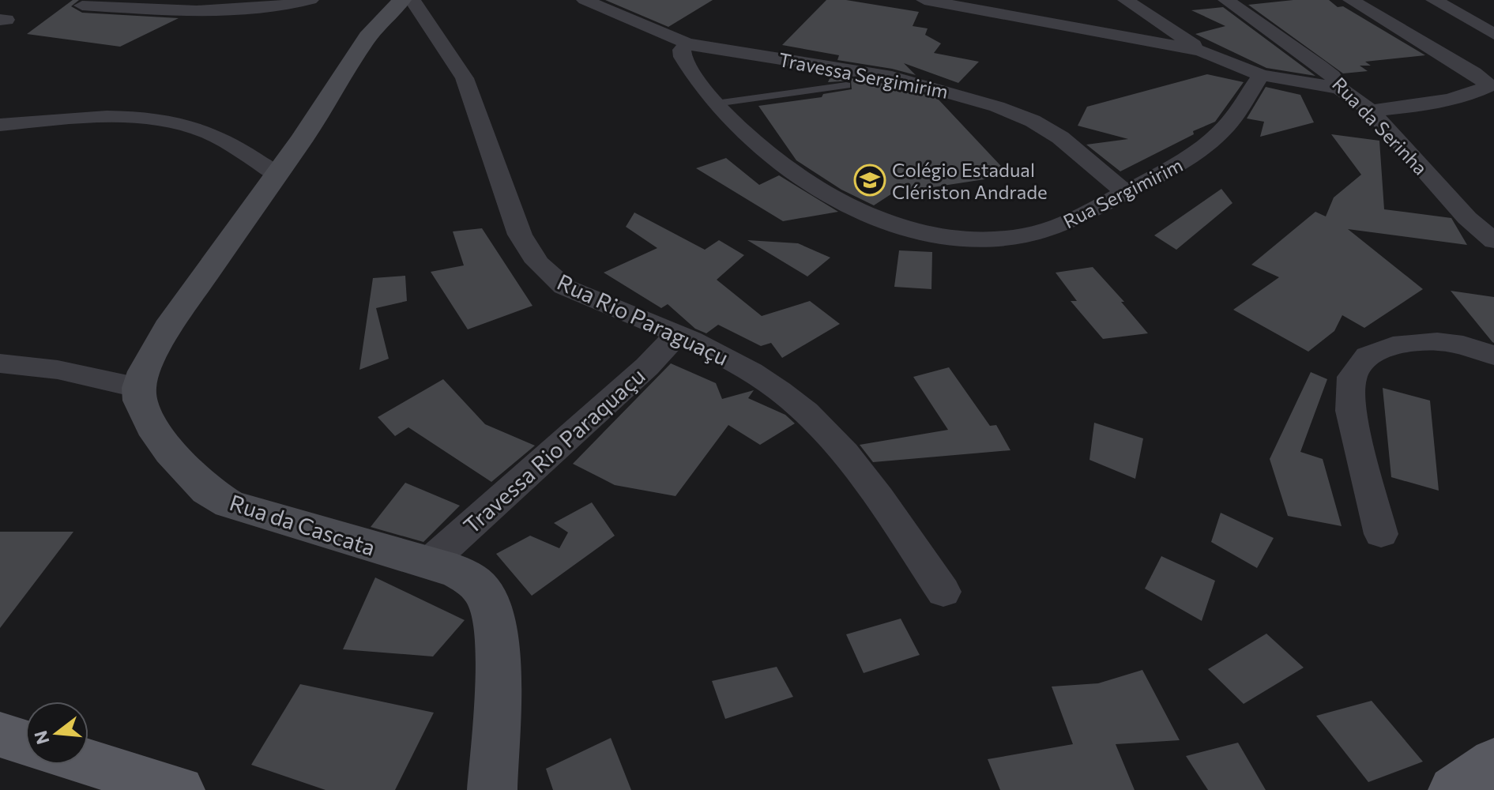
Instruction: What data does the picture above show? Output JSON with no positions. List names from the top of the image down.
{
  "streets": {
    "main road": ["Rua da Cascata"],
    "street": [
      "Travessa Sergimirim",
      "Rua da Serinha",
      "Rua Sergimirim",
      "Rua Rio Paraguaçu",
      "Travessa Rio Paraquaçu"
    ]
  },
  "crossings": [
    ["Travessa Sergimirim", "Rua Sergimirim"],
    ["Rua Rio Paraguaçu", "Travessa Rio Paraquaçu"],
    ["Travessa Rio Paraquaçu", "Rua da Cascata"]
  ],
  "places": {
    "school or university": ["Colégio Estadual Clériston Andrade"]
  },
  "north": "left"
}
